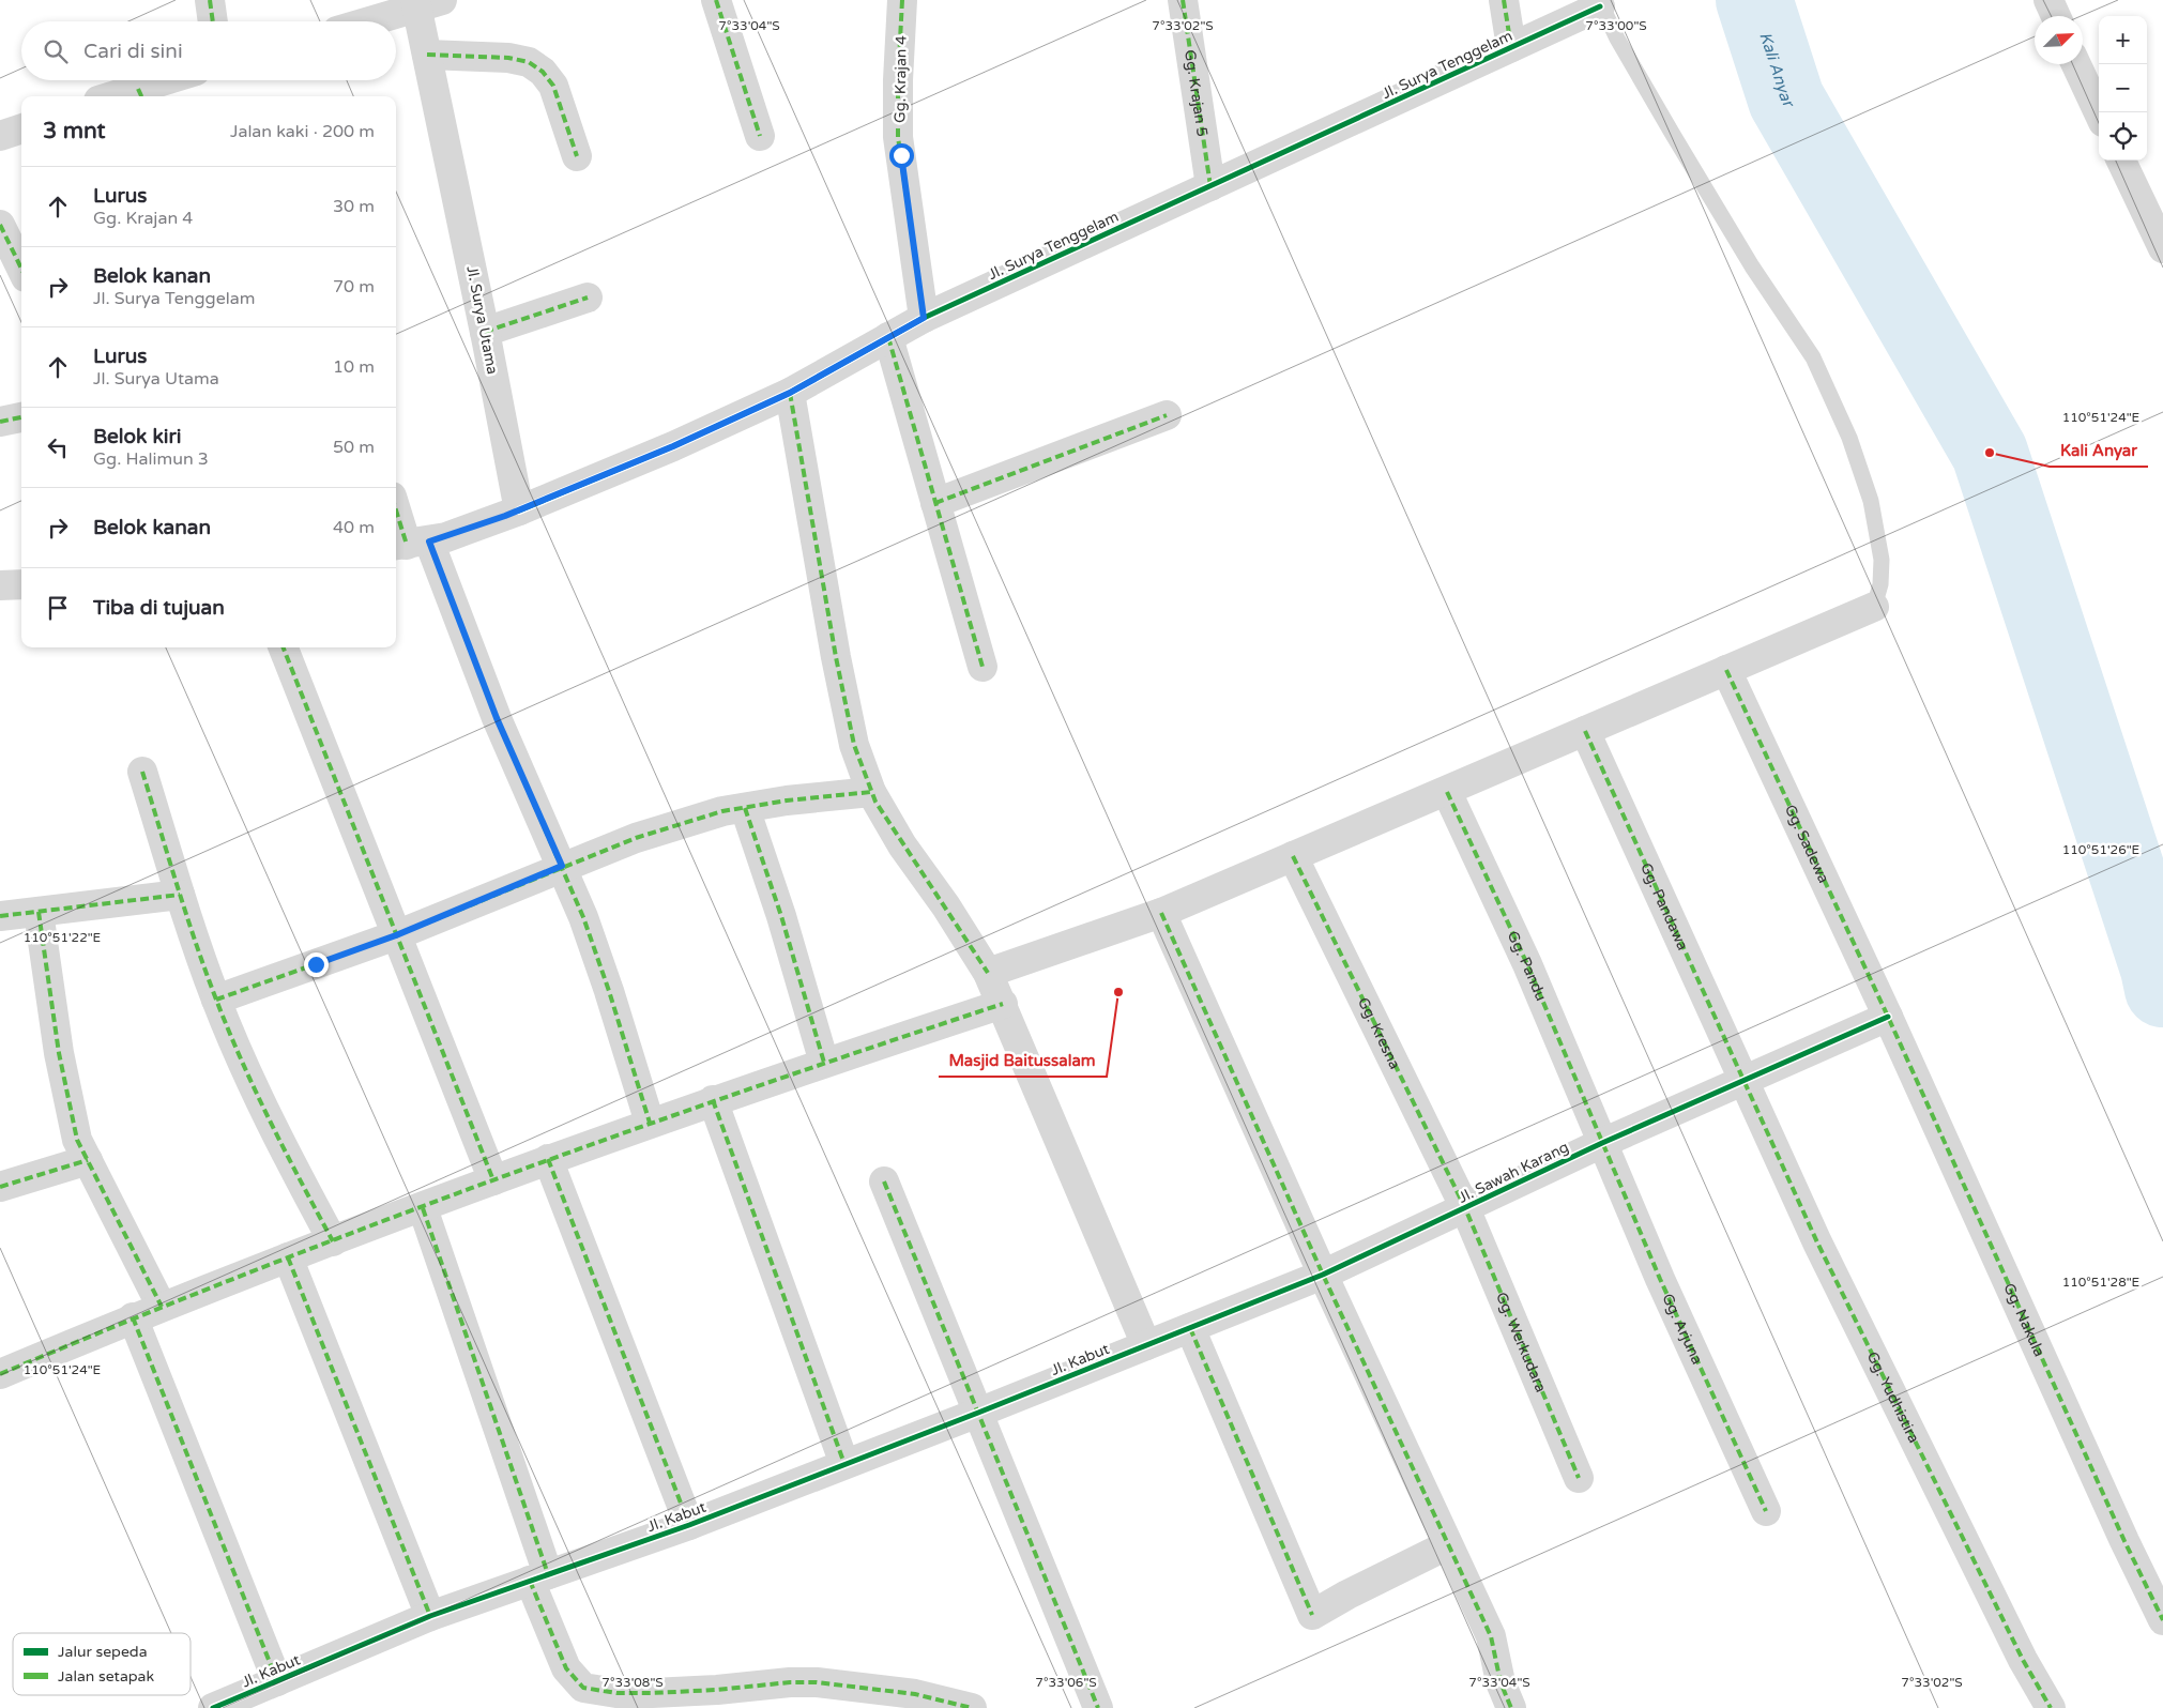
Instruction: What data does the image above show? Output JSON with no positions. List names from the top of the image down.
{
  "streets": {
    "street": [
      "Jl. Surya Tenggelam",
      "Gg. Krajan 4",
      "Gg. Krajan 5",
      "Jl. Surya Utama",
      "Gg. Sadewa",
      "Gg. Pandawa",
      "Gg. Pandu",
      "Gg. Kresna",
      "Jl. Sawah Karang",
      "Gg. Nakula",
      "Gg. Arjuna",
      "Gg. Werkudara",
      "Jl. Kabut",
      "Gg. Yudhistira"
    ]
  },
  "crossings": [
    ["Jl. Surya Tenggelam", "Gg. Krajan 4"],
    ["Jl. Surya Tenggelam", "Gg. Krajan 5"],
    ["Jl. Surya Tenggelam", "Jl. Surya Utama"],
    ["Gg. Sadewa", "Jl. Sawah Karang"],
    ["Gg. Sadewa", "Gg. Nakula"],
    ["Gg. Pandawa", "Jl. Sawah Karang"],
    ["Gg. Pandawa", "Gg. Yudhistira"],
    ["Gg. Pandu", "Jl. Sawah Karang"],
    ["Gg. Pandu", "Gg. Arjuna"],
    ["Gg. Kresna", "Jl. Sawah Karang"],
    ["Gg. Kresna", "Gg. Werkudara"],
    ["Jl. Sawah Karang", "Gg. Nakula"],
    ["Jl. Sawah Karang", "Gg. Arjuna"],
    ["Jl. Sawah Karang", "Gg. Werkudara"],
    ["Jl. Sawah Karang", "Jl. Kabut"],
    ["Jl. Sawah Karang", "Gg. Yudhistira"]
  ],
  "water": ["Kali Anyar"],
  "places": ["Kali Anyar", "Masjid Baitussalam"],
  "legend": ["Jalur sepeda", "Jalan setapak"],
  "north": "top right",
  "page": {
    "map_buttons": ["+", "−"],
    "search": "Cari di sini",
    "heading": ["3 mnt", "Jalan kaki · 200 m"],
    "list": [
      ["Lurus", "Gg. Krajan 4", "30 m"],
      ["Belok kanan", "Jl. Surya Tenggelam", "70 m"],
      ["Lurus", "Jl. Surya Utama", "10 m"],
      ["Belok kiri", "Gg. Halimun 3", "50 m"],
      ["Belok kanan", "40 m"],
      "Tiba di tujuan"
    ]
  },
  "coordinates": [
    "7°33'04\"S",
    "7°33'02\"S",
    "7°33'00\"S",
    "110°51'24\"E",
    "110°51'26\"E",
    "110°51'22\"E",
    "110°51'28\"E",
    "7°33'08\"S",
    "7°33'06\"S"
  ]
}
